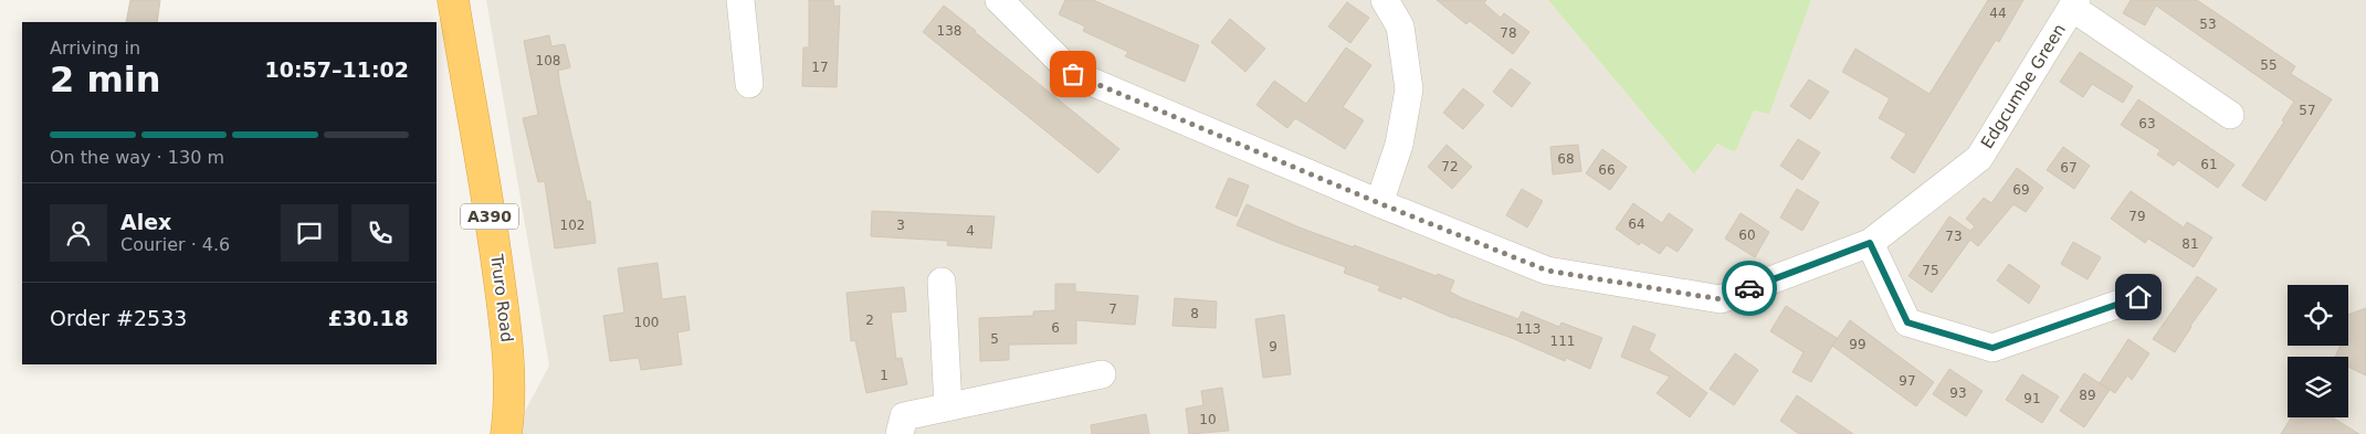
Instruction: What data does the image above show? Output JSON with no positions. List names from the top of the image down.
{
  "streets": {
    "highway": ["A390", "Truro Road"],
    "street": ["Edgcumbe Green"]
  },
  "house_numbers": [
    "44",
    "53",
    "138",
    "78",
    "108",
    "55",
    "17",
    "57",
    "63",
    "68",
    "61",
    "72",
    "67",
    "66",
    "69",
    "79",
    "64",
    "102",
    "3",
    "4",
    "60",
    "73",
    "81",
    "75",
    "7",
    "8",
    "2",
    "100",
    "6",
    "113",
    "5",
    "111",
    "99",
    "9",
    "1",
    "97",
    "93",
    "89",
    "91",
    "10"
  ],
  "page": {
    "heading": ["2 min", "Arriving in", "10:57–11:02"],
    "panel": [
      "Alex",
      "Courier · 4.6",
      "Order #2533",
      "£30.18"
    ],
    "bar": "On the way · 130 m"
  }
}
